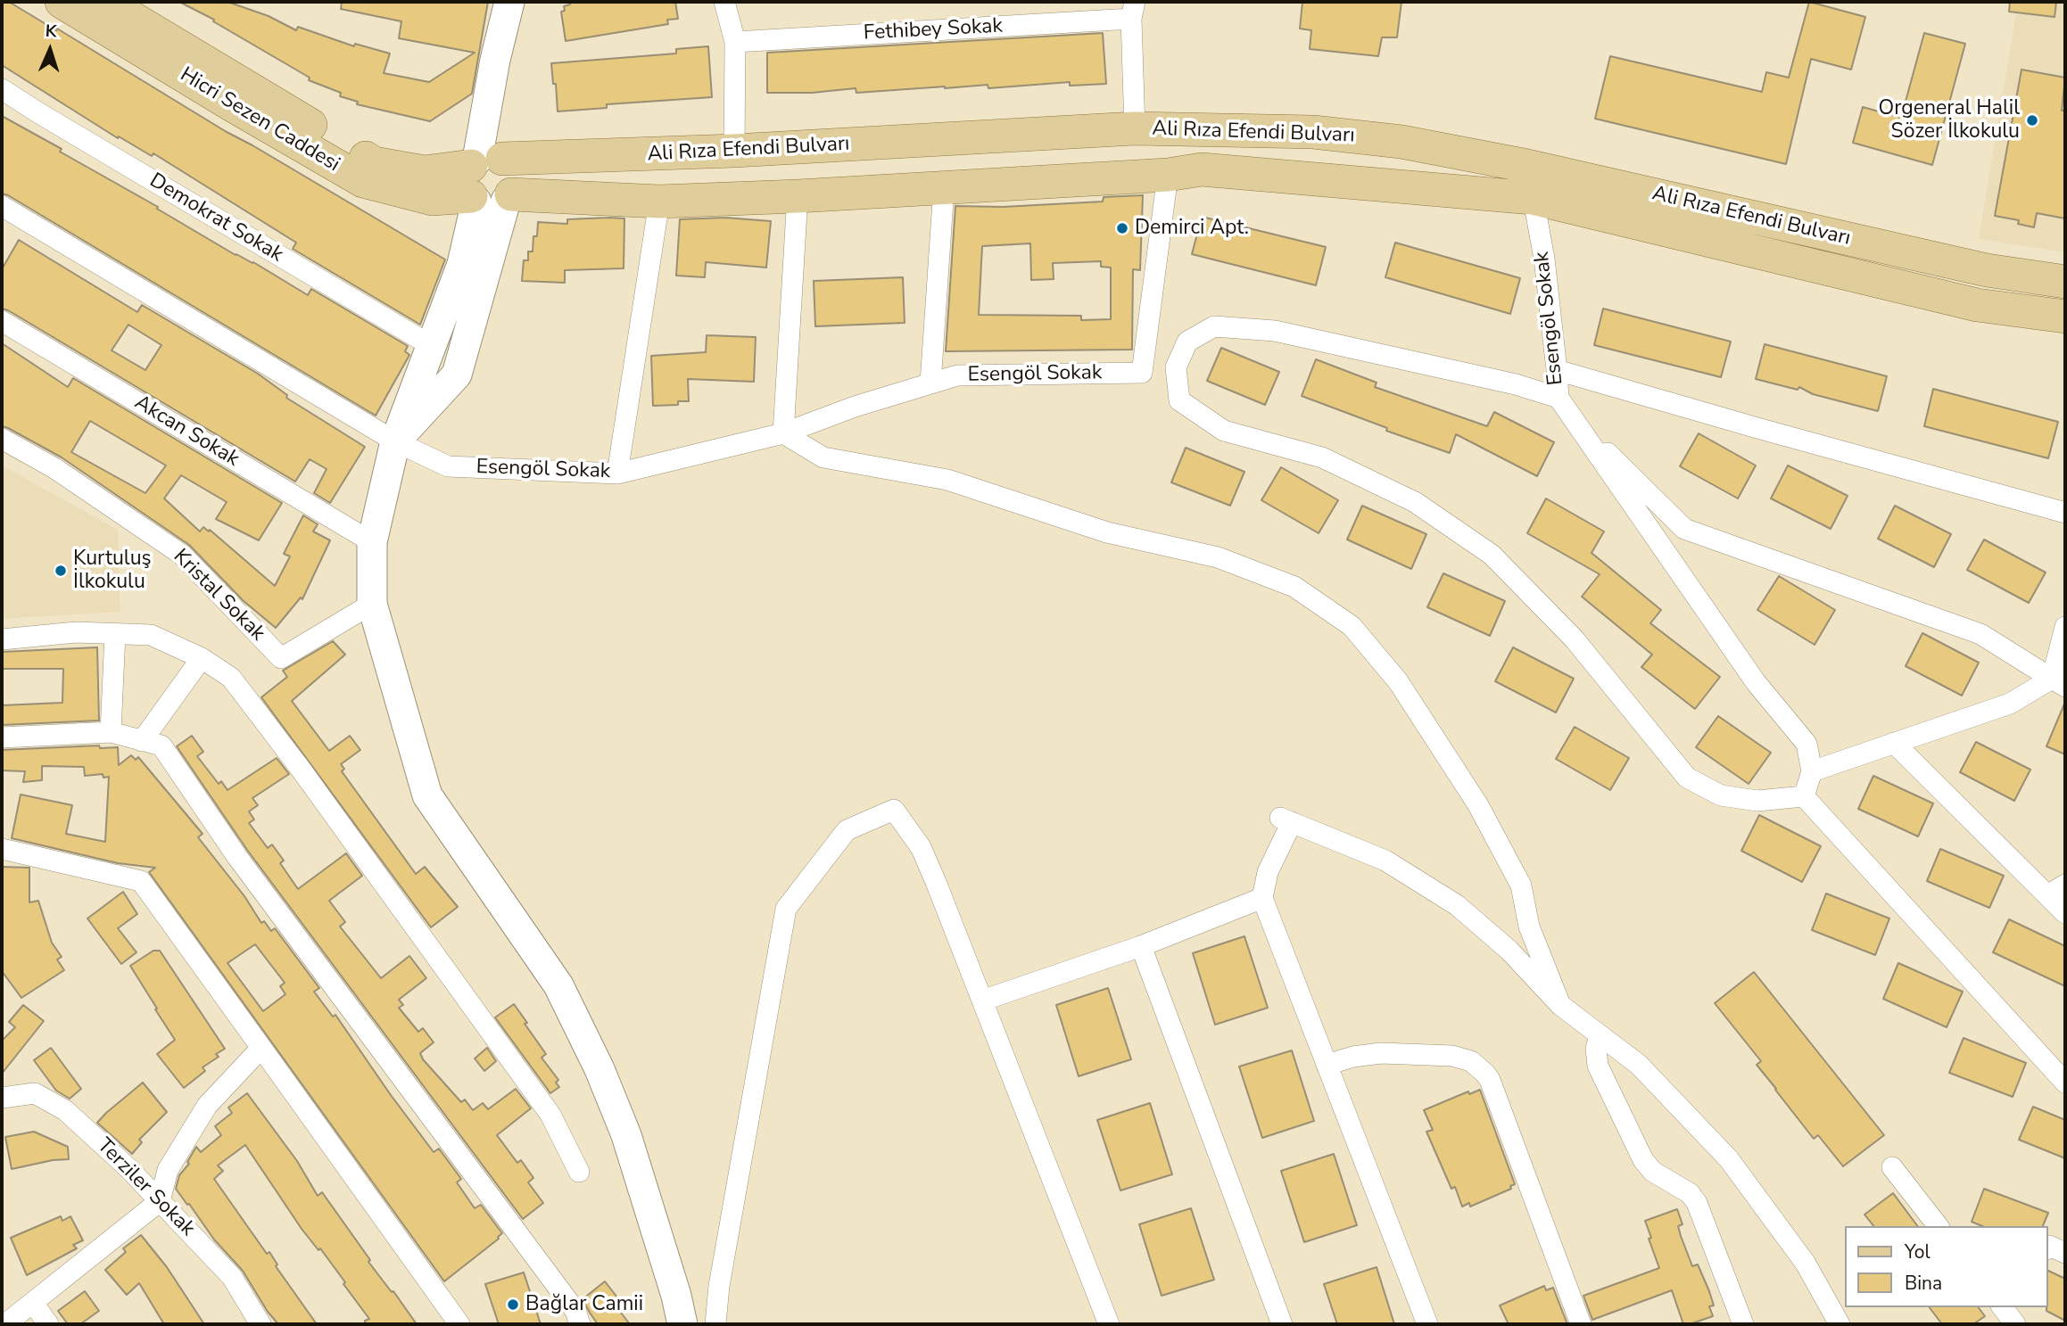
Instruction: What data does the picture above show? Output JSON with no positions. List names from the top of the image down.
{
  "streets": {
    "main road": ["Hicri Sezen Caddesi", "Ali Rıza Efendi Bulvarı"],
    "street": [
      "Fethibey Sokak",
      "Demokrat Sokak",
      "Esengöl Sokak",
      "Akcan Sokak",
      "Kristal Sokak",
      "Terziler Sokak"
    ]
  },
  "crossings": [
    ["Hicri Sezen Caddesi", "Ali Rıza Efendi Bulvarı"],
    ["Ali Rıza Efendi Bulvarı", "Esengöl Sokak"]
  ],
  "places": [
    "Orgeneral Halil Sözer İlkokulu",
    "Demirci Apt.",
    "Kurtuluş İlkokulu",
    "Bağlar Camii"
  ],
  "legend": ["Yol", "Bina"],
  "north": "top"
}
